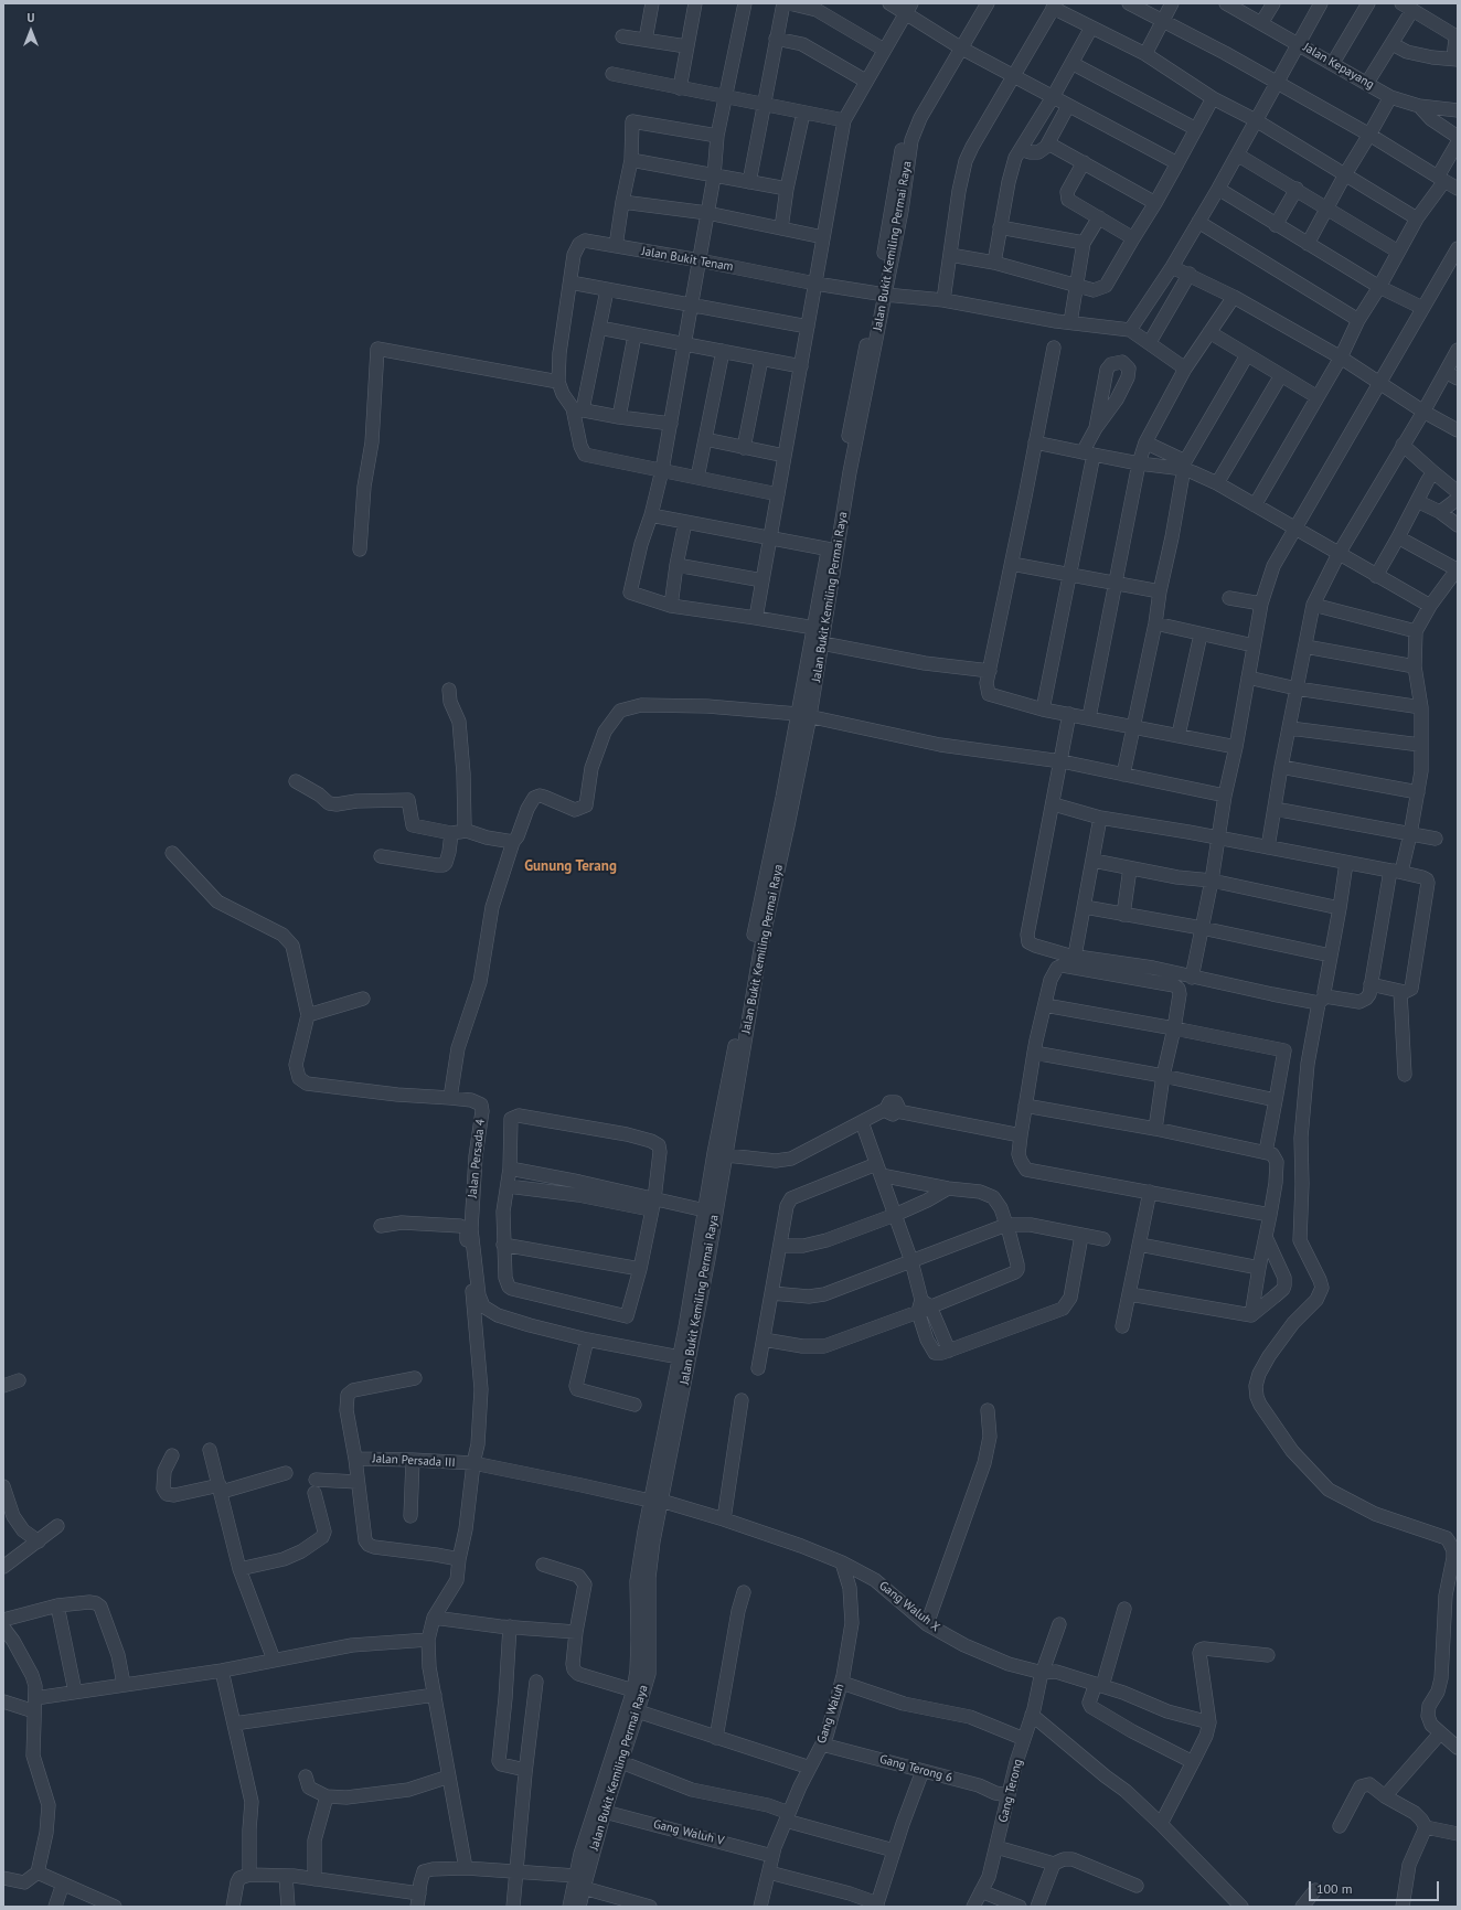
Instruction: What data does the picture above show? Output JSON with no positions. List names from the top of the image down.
{
  "streets": {
    "street": [
      "Jalan Kepayang",
      "Jalan Bukit Kemiling Permai Raya",
      "Jalan Bukit Tenam",
      "Jalan Persada 4",
      "Jalan Persada III",
      "Gang Waluh X",
      "Gang Waluh",
      "Gang Terong 6",
      "Gang Terong",
      "Gang Waluh V"
    ]
  },
  "crossings": [
    ["Jalan Bukit Kemiling Permai Raya", "Jalan Bukit Tenam"],
    ["Jalan Bukit Kemiling Permai Raya", "Jalan Persada 4"],
    ["Jalan Bukit Kemiling Permai Raya", "Jalan Persada III"],
    ["Jalan Bukit Kemiling Permai Raya", "Gang Waluh X"],
    ["Jalan Bukit Kemiling Permai Raya", "Gang Waluh V"],
    ["Jalan Persada III", "Gang Waluh X"],
    ["Gang Waluh X", "Gang Waluh"],
    ["Gang Waluh X", "Gang Terong"],
    ["Gang Waluh", "Gang Terong 6"],
    ["Gang Waluh", "Gang Waluh V"],
    ["Gang Terong 6", "Gang Terong"]
  ],
  "districts": ["Gunung Terang"],
  "scale_bar": "100 m",
  "north": "top"
}
